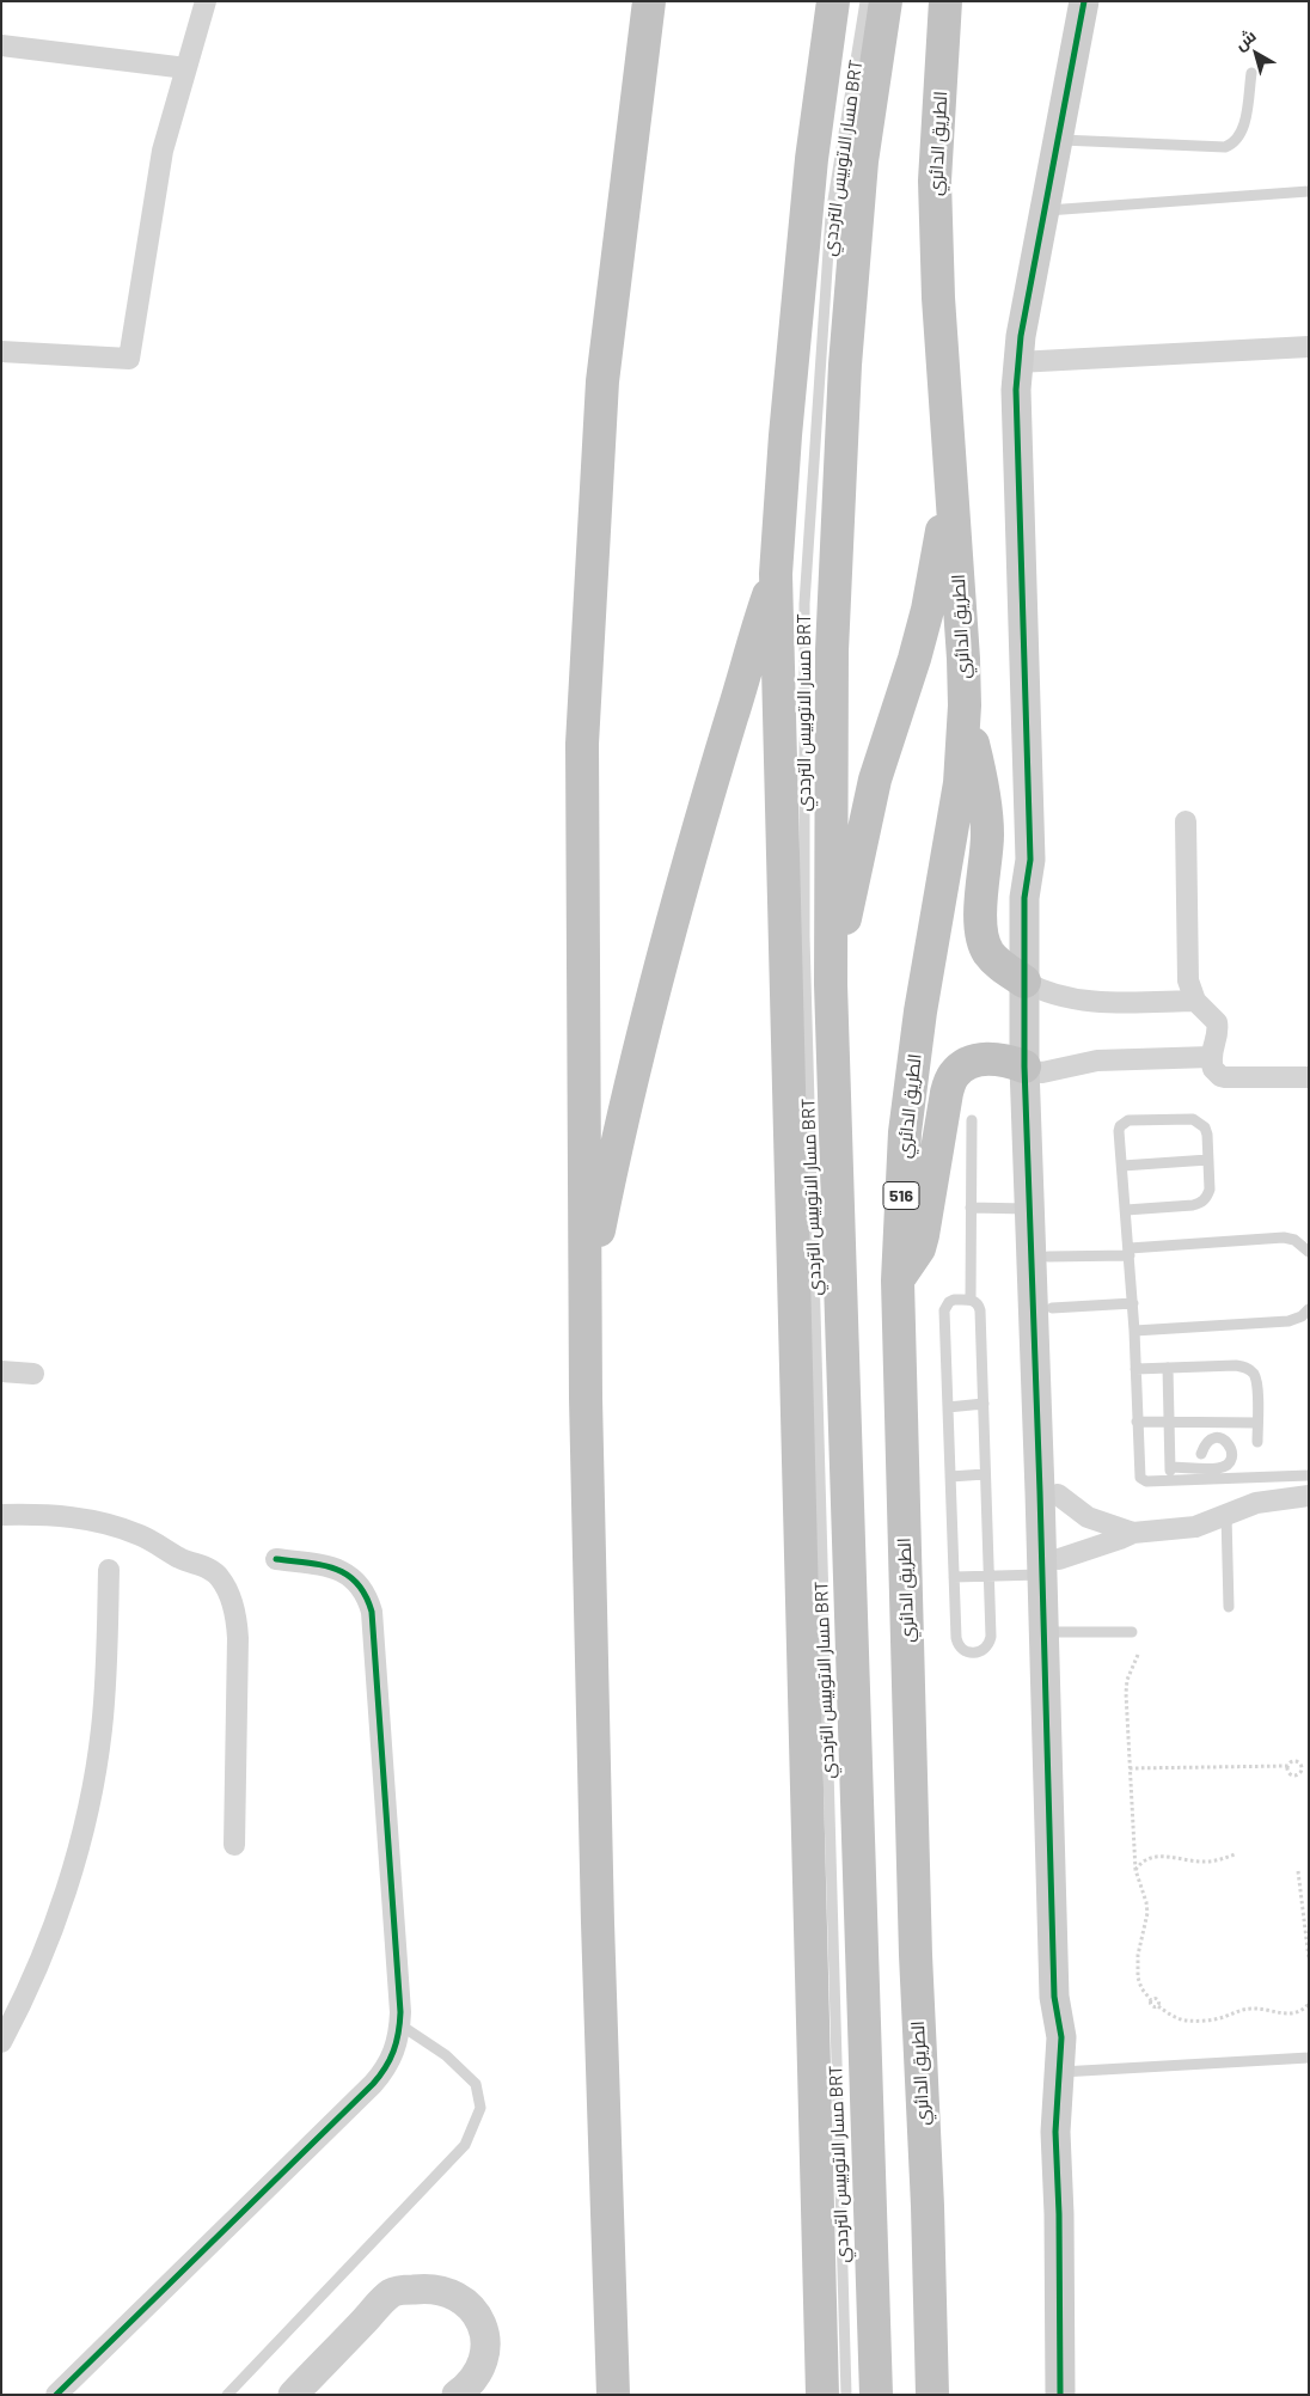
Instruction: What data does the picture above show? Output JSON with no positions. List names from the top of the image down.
{
  "streets": {
    "highway": ["الطريق الدائري", "516"],
    "lane": ["مسار الاتوبيس الترددي BRT"]
  },
  "crossings": [
    ["الطريق الدائري", "516"]
  ],
  "north": "top left"
}
